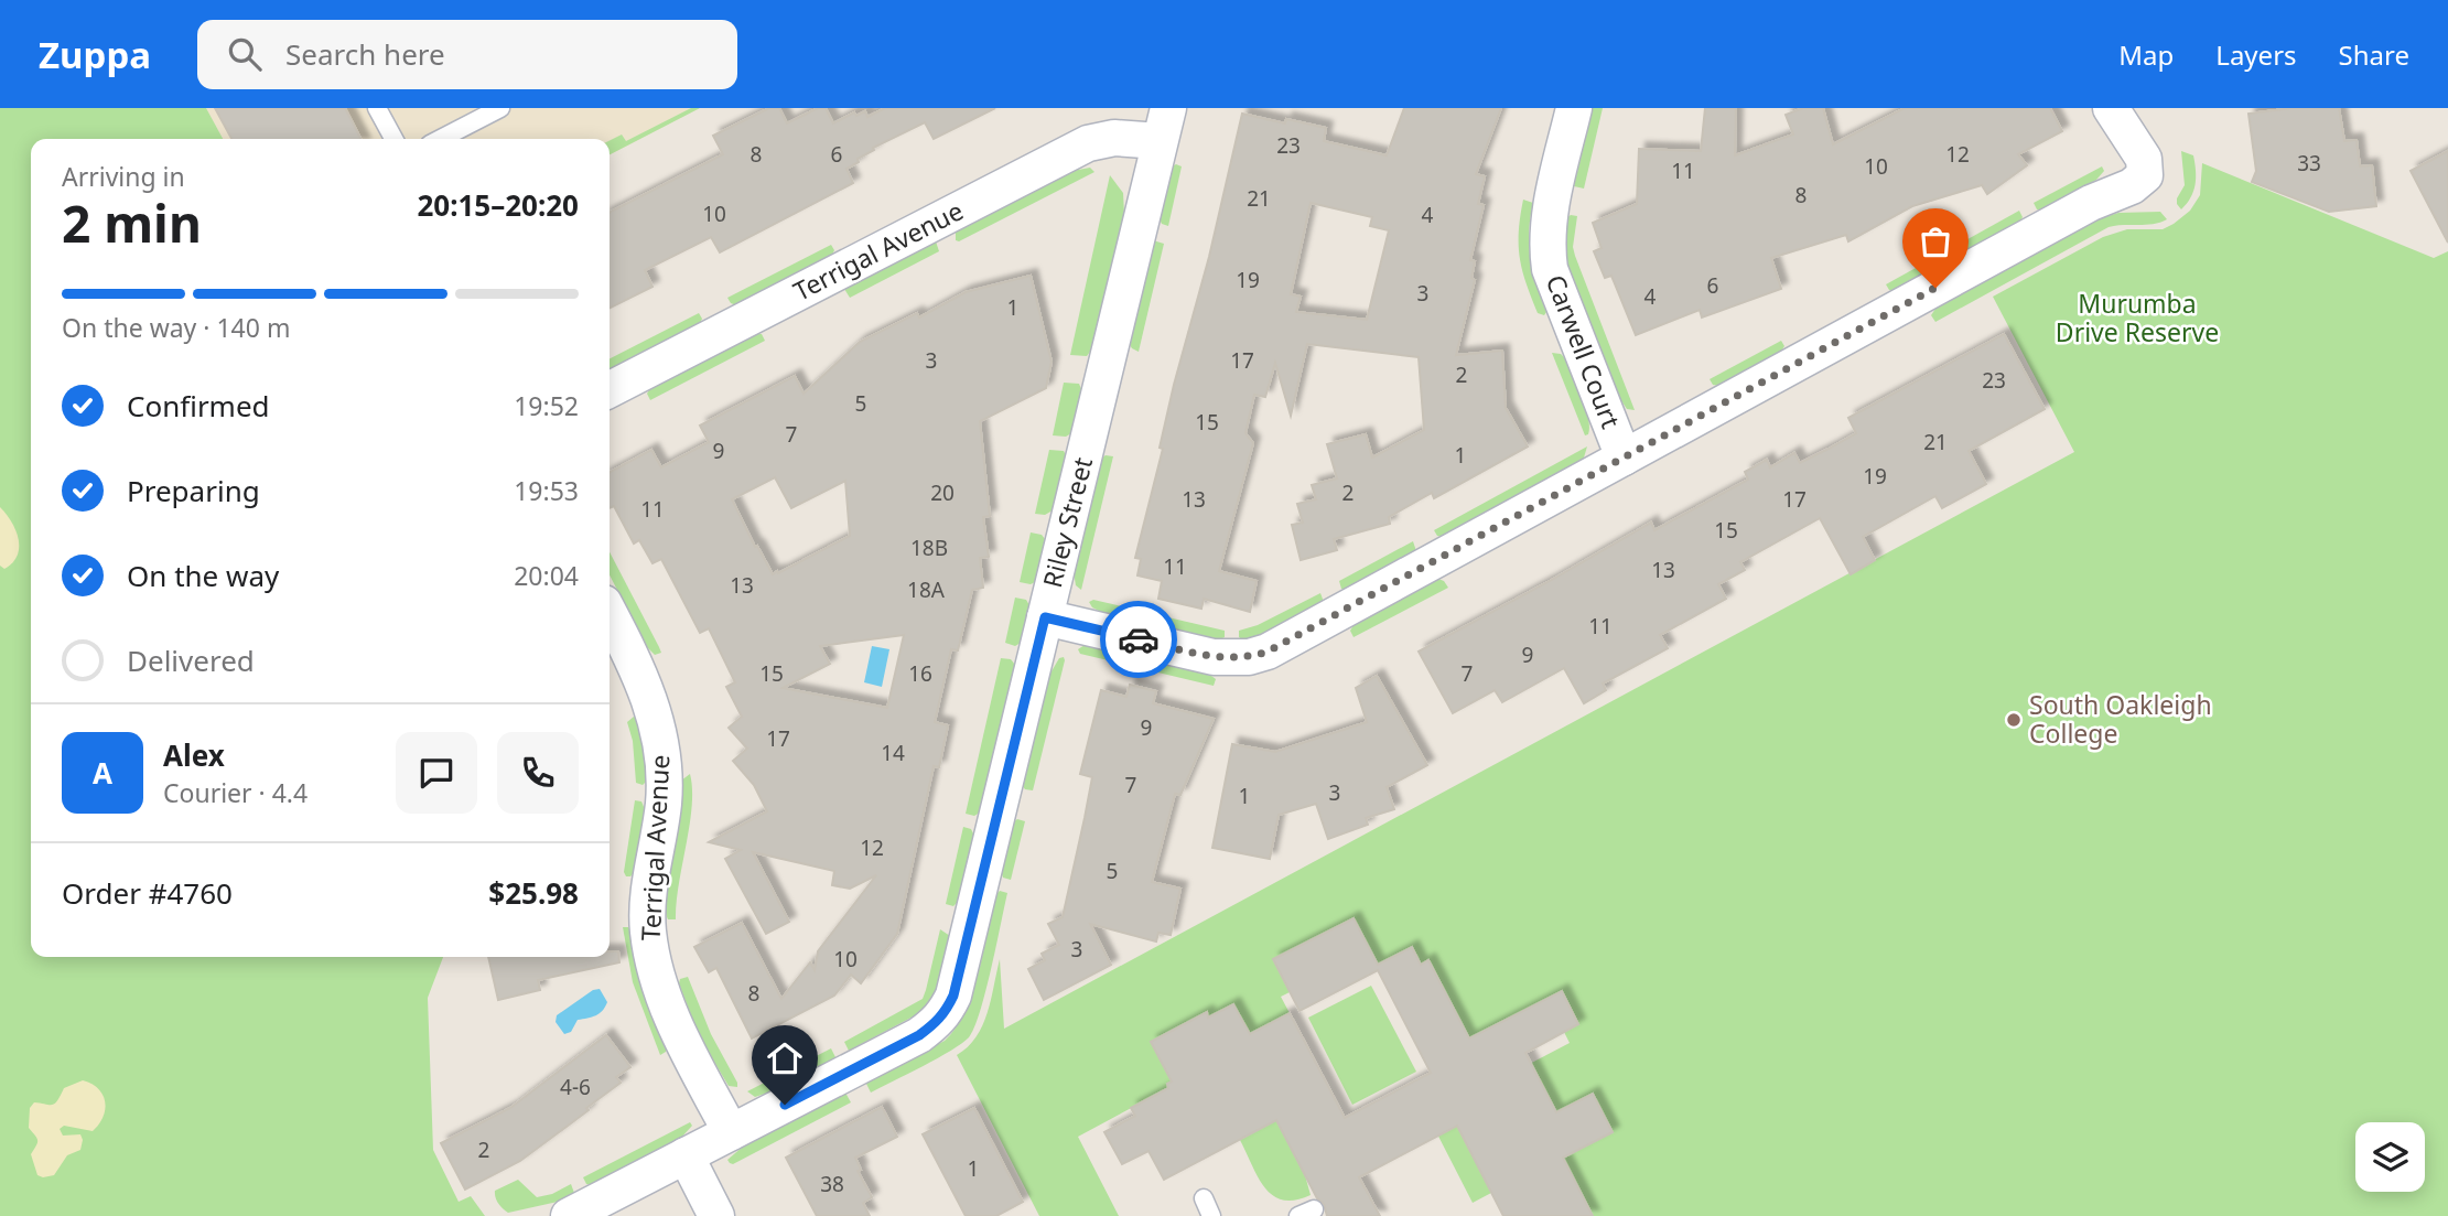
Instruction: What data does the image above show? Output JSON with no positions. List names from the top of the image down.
{
  "streets": {
    "street": ["Terrigal Avenue", "Carwell Court", "Riley Street"]
  },
  "crossings": [
    ["Terrigal Avenue", "Riley Street"]
  ],
  "parks": ["Murumba Drive Reserve"],
  "places": ["South Oakleigh College"],
  "house_numbers": [
    "23",
    "8",
    "6",
    "12",
    "33",
    "10",
    "11",
    "8",
    "21",
    "10",
    "4",
    "19",
    "6",
    "3",
    "4",
    "1",
    "3",
    "17",
    "2",
    "23",
    "5",
    "15",
    "7",
    "21",
    "9",
    "1",
    "19",
    "20",
    "2",
    "13",
    "17",
    "11",
    "15",
    "18B",
    "11",
    "13",
    "13",
    "18A",
    "11",
    "9",
    "15",
    "16",
    "7",
    "9",
    "17",
    "14",
    "7",
    "3",
    "1",
    "12",
    "5",
    "3",
    "10",
    "8",
    "4-6",
    "2",
    "1",
    "38"
  ],
  "page": {
    "header": "Zuppa",
    "search": "Search here",
    "nav": ["Map", "Layers", "Share"],
    "heading": ["2 min", "Arriving in", "20:15–20:20"],
    "panel": [
      "Alex",
      "Courier · 4.4",
      "Order #4760",
      "$25.98"
    ],
    "bar": "On the way · 140 m",
    "list": [
      ["Confirmed", "19:52"],
      ["Preparing", "19:53"],
      ["On the way", "20:04"],
      "Delivered"
    ],
    "round": "A"
  }
}
